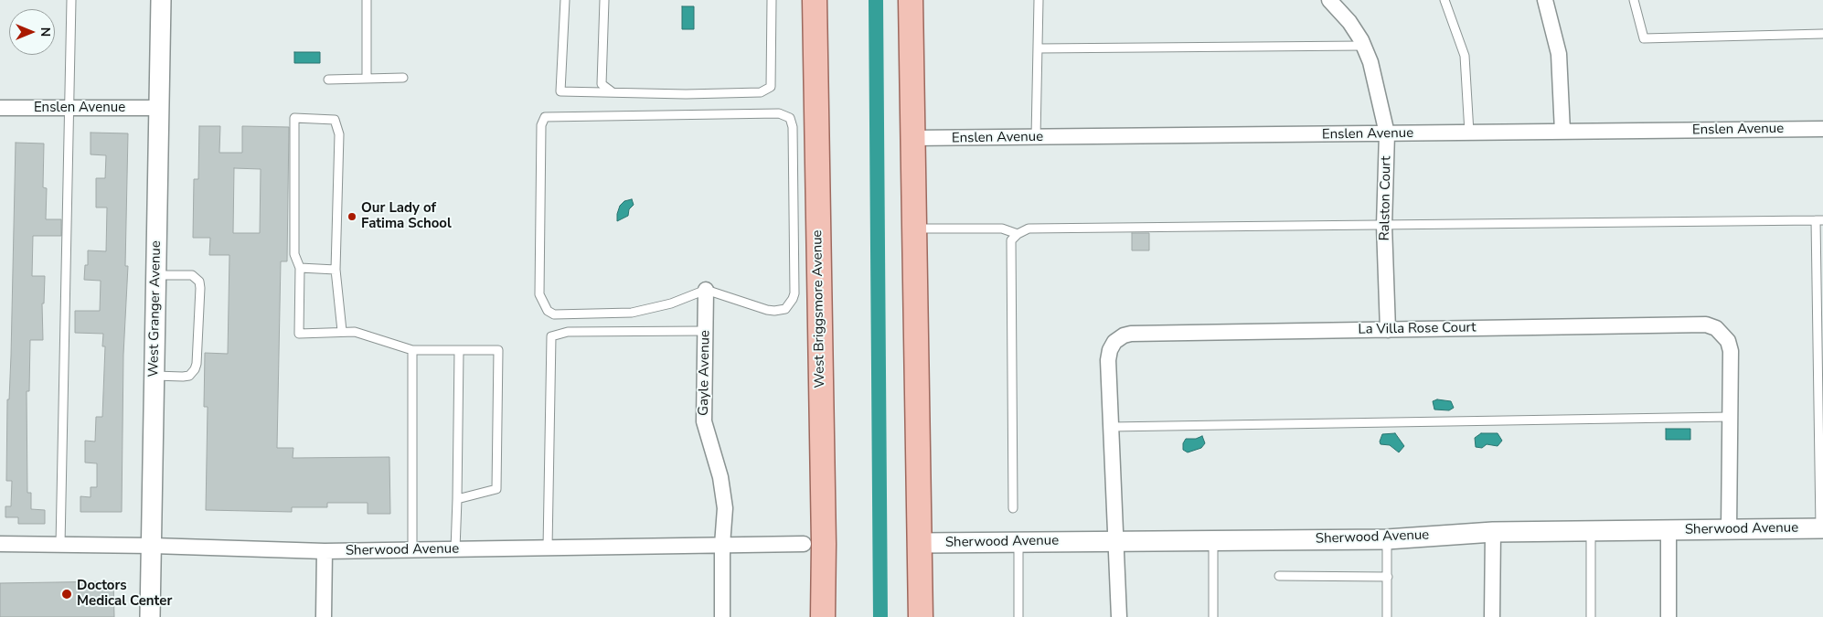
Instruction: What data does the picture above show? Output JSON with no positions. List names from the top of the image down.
{
  "streets": {
    "main road": ["West Briggsmore Avenue"],
    "street": [
      "Enslen Avenue",
      "Ralston Court",
      "West Granger Avenue",
      "La Villa Rose Court",
      "Gayle Avenue",
      "Sherwood Avenue"
    ]
  },
  "crossings": [
    ["Enslen Avenue", "Ralston Court"],
    ["Enslen Avenue", "West Granger Avenue"],
    ["Ralston Court", "La Villa Rose Court"],
    ["West Granger Avenue", "Sherwood Avenue"],
    ["La Villa Rose Court", "Sherwood Avenue"],
    ["Gayle Avenue", "Sherwood Avenue"]
  ],
  "places": ["Our Lady of Fatima School", "Doctors Medical Center"],
  "north": "right"
}
